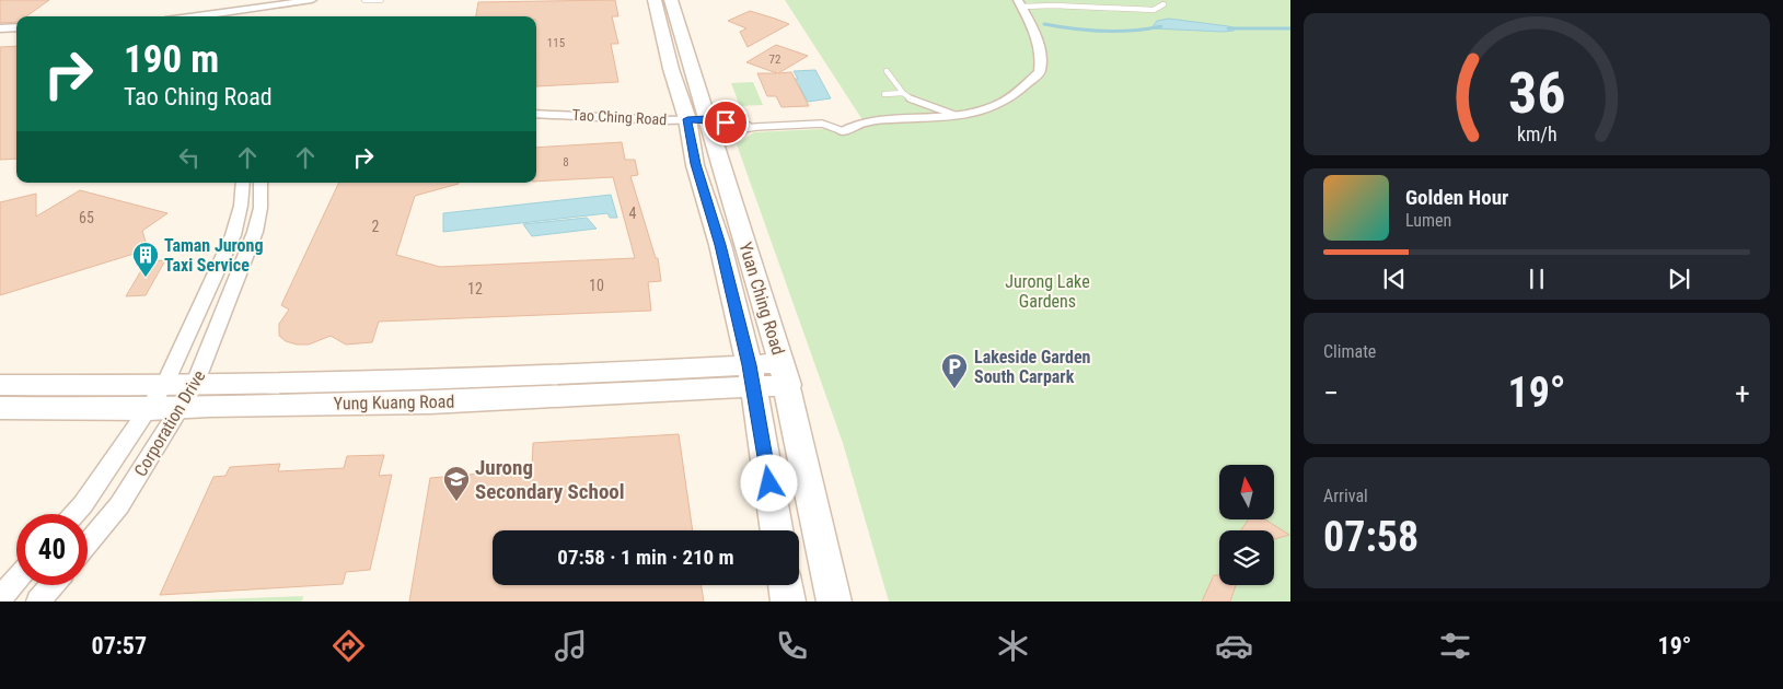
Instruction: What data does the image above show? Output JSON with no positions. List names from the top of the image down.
{
  "streets": {
    "street": [
      "Tao Ching Road",
      "Yuan Ching Road",
      "Yung Kuang Road",
      "Corporation Drive"
    ]
  },
  "crossings": [
    ["Tao Ching Road", "Yuan Ching Road"],
    ["Yuan Ching Road", "Yung Kuang Road"],
    ["Yung Kuang Road", "Corporation Drive"]
  ],
  "parks": ["Jurong Lake Gardens"],
  "places": {
    "building": ["Taman Jurong Taxi Service"],
    "parking": ["Lakeside Garden South Carpark"],
    "school or university": ["Jurong Secondary School"]
  },
  "house_numbers": [
    "115",
    "72",
    "8",
    "4",
    "65",
    "2",
    "10",
    "12"
  ],
  "north": "top",
  "page": {
    "turn": ["190 m", "Tao Ching Road"],
    "song": ["Golden Hour", "Lumen"],
    "tile": [
      "Climate",
      ["Arrival", "07:58"]
    ],
    "heat": ["−", "19°", "+"],
    "limit": "40",
    "trip": "07:58 · 1 min · 210 m",
    "tabs": ["07:57", "19°"],
    "gauge": ["36", "km/h"]
  }
}
